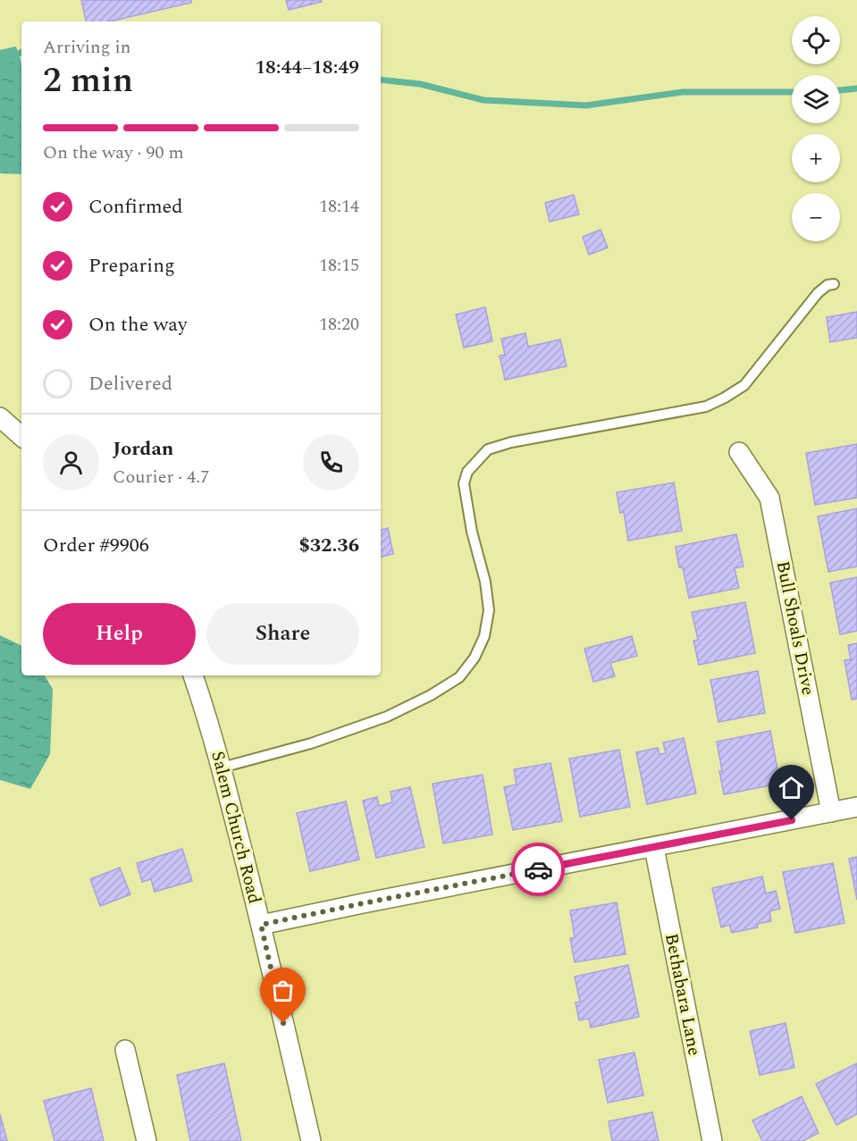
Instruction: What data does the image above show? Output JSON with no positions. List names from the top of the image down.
{
  "streets": {
    "street": ["Bull Shoals Drive", "Salem Church Road", "Bethabara Lane"]
  },
  "page": {
    "map_buttons": ["+", "−"],
    "heading": ["2 min", "Arriving in", "18:44–18:49"],
    "panel": [
      "Jordan",
      "Courier · 4.7",
      "Order #9906",
      "$32.36"
    ],
    "bar": "On the way · 90 m",
    "list": [
      ["Confirmed", "18:14"],
      ["Preparing", "18:15"],
      ["On the way", "18:20"],
      "Delivered"
    ],
    "buttons": ["Help", "Share"]
  }
}
